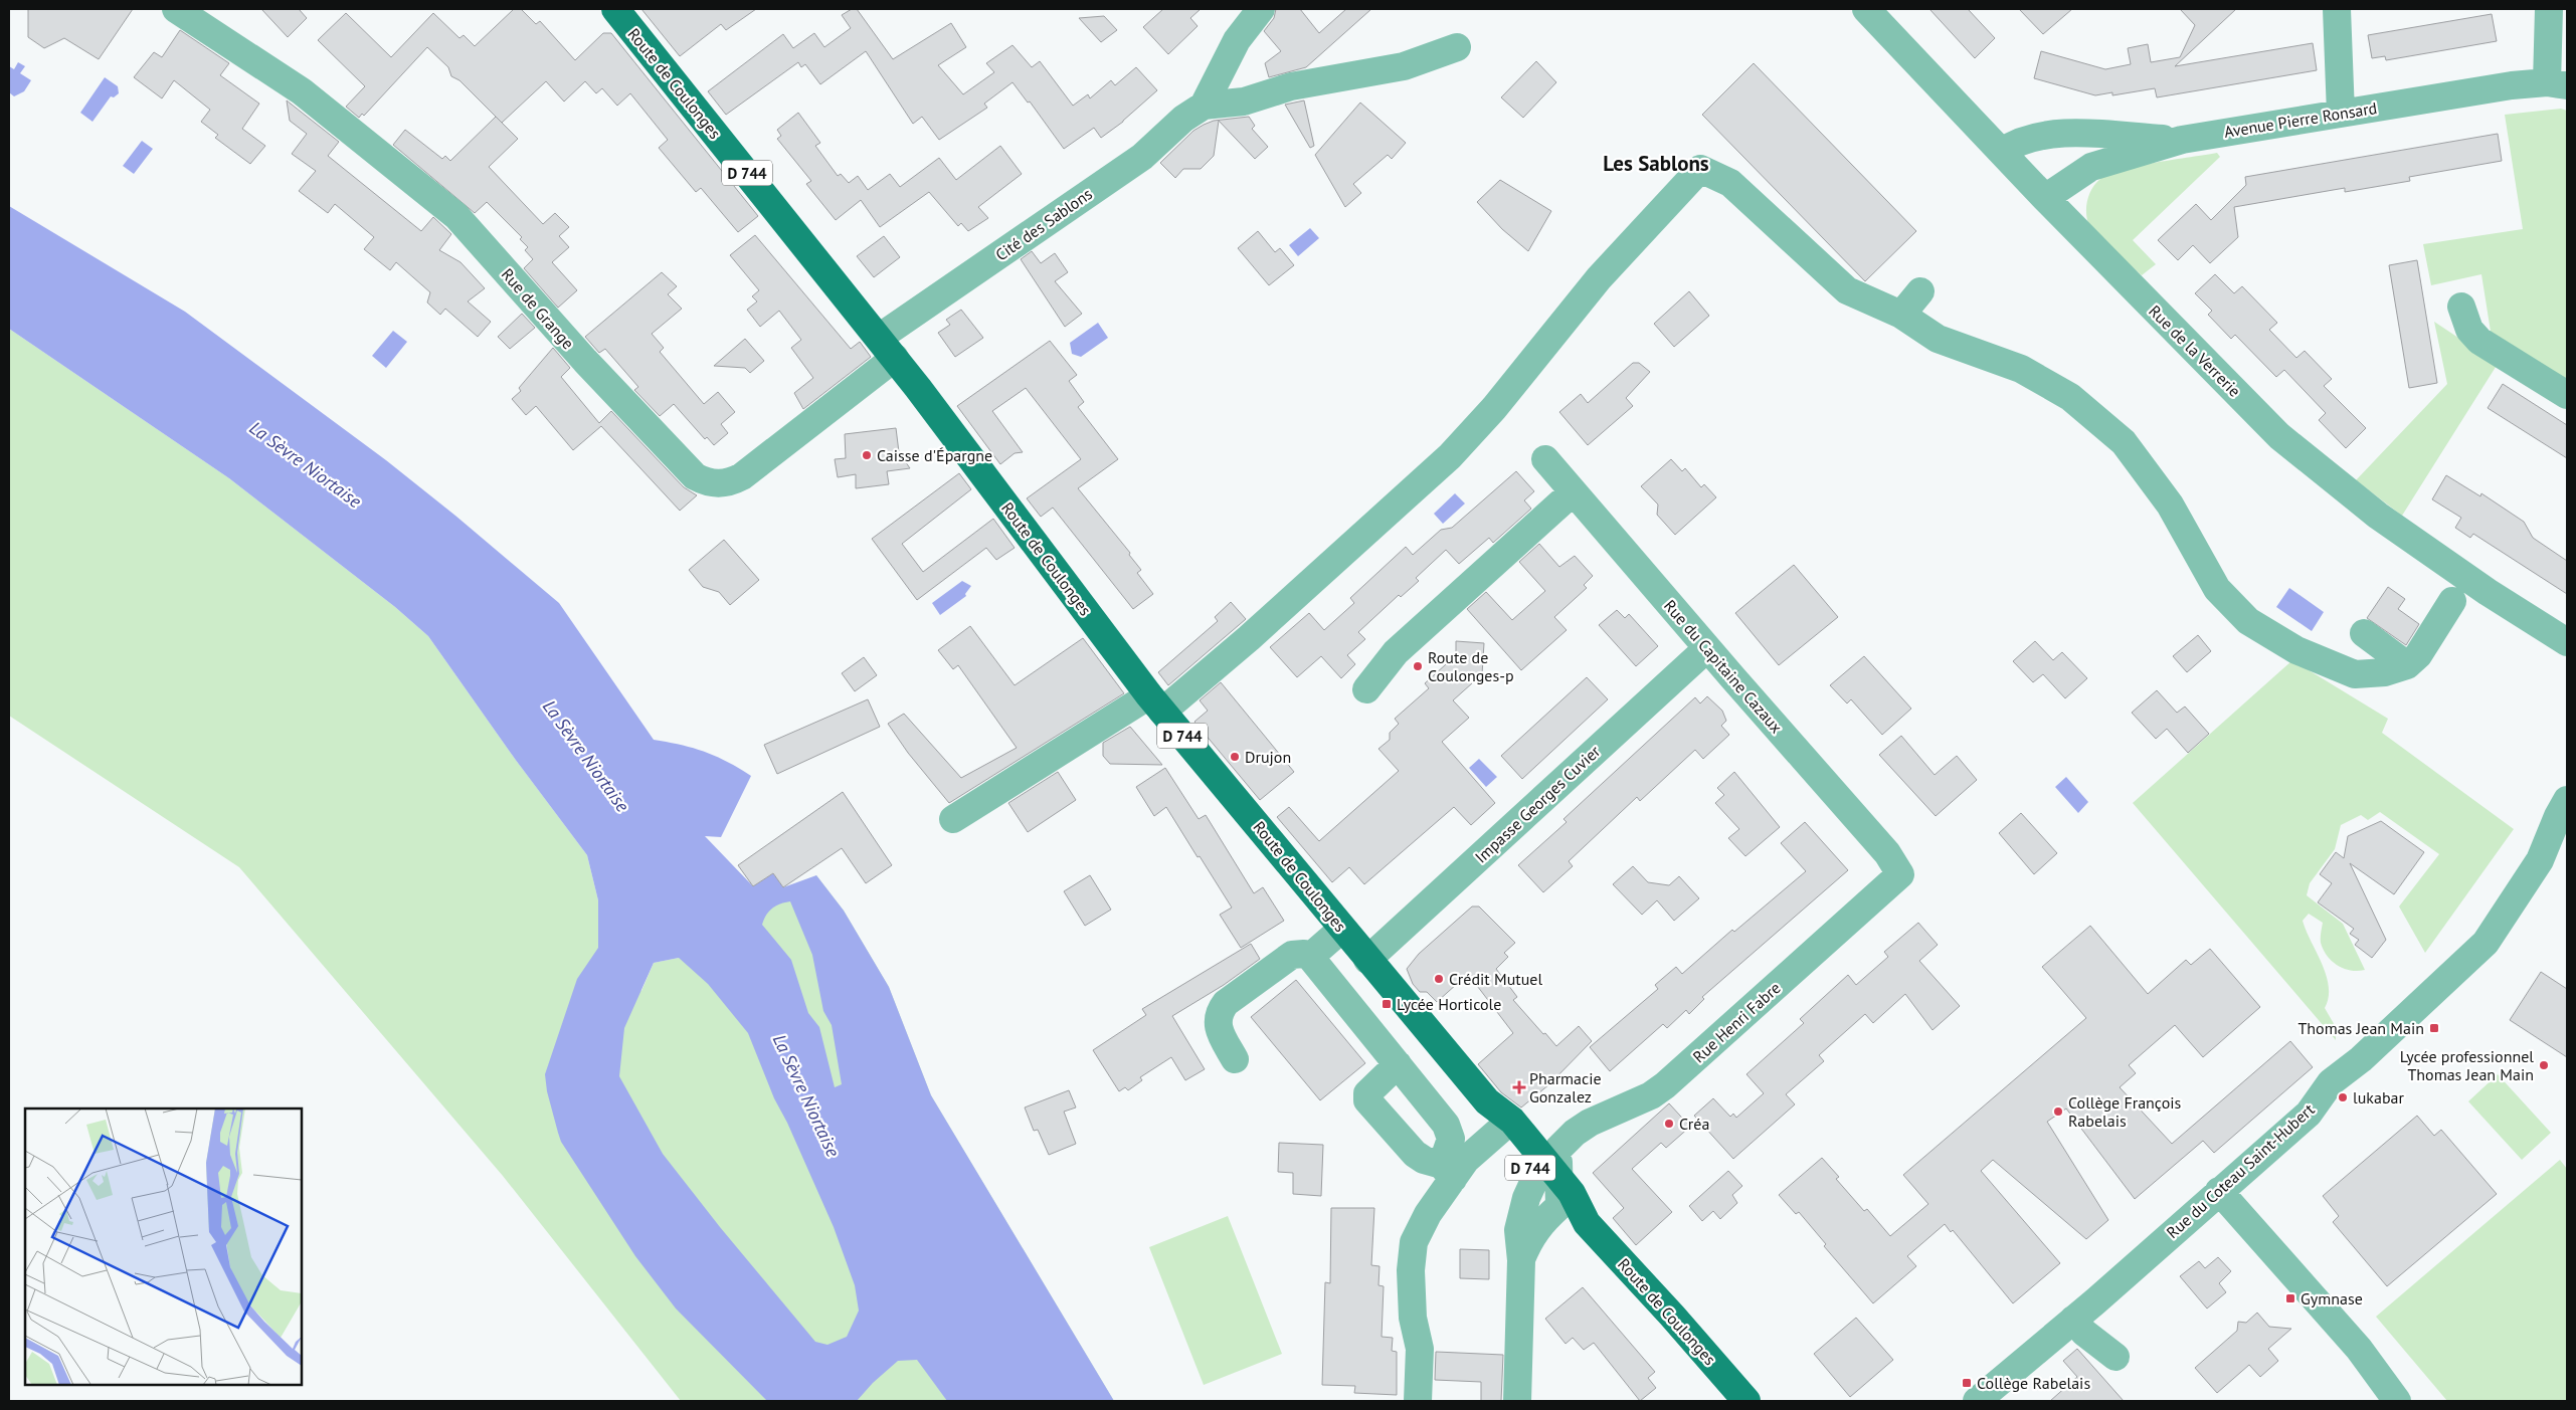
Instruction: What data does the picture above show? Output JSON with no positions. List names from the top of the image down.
{
  "streets": {
    "main road": ["Route de Coulonges", "D 744"],
    "street": [
      "Avenue Pierre Ronsard",
      "Cité des Sablons",
      "Rue de Grange",
      "Rue de la Verrerie",
      "Rue du Capitaine Cazaux",
      "Impasse Georges Cuvier",
      "Rue Henri Fabre",
      "Rue du Coteau Saint-Hubert"
    ]
  },
  "crossings": [
    ["Route de Coulonges", "Cité des Sablons"],
    ["Route de Coulonges", "Rue de Grange"],
    ["Route de Coulonges", "Impasse Georges Cuvier"],
    ["Route de Coulonges", "Rue Henri Fabre"],
    ["Avenue Pierre Ronsard", "Rue de la Verrerie"],
    ["Cité des Sablons", "Rue de Grange"],
    ["Rue du Capitaine Cazaux", "Impasse Georges Cuvier"],
    ["Rue du Capitaine Cazaux", "Rue Henri Fabre"]
  ],
  "districts": ["Les Sablons"],
  "water": ["La Sèvre Niortaise"],
  "places": {
    "other": [
      "Caisse d'Épargne",
      "Route de Coulonges-p",
      "Drujon",
      "Crédit Mutuel",
      "Lycée professionnel Thomas Jean Main",
      "lukabar",
      "Collège François Rabelais",
      "Créa"
    ],
    "transit": [
      "Lycée Horticole",
      "Thomas Jean Main",
      "Gymnase",
      "Collège Rabelais"
    ],
    "health": ["Pharmacie Gonzalez"]
  }
}
